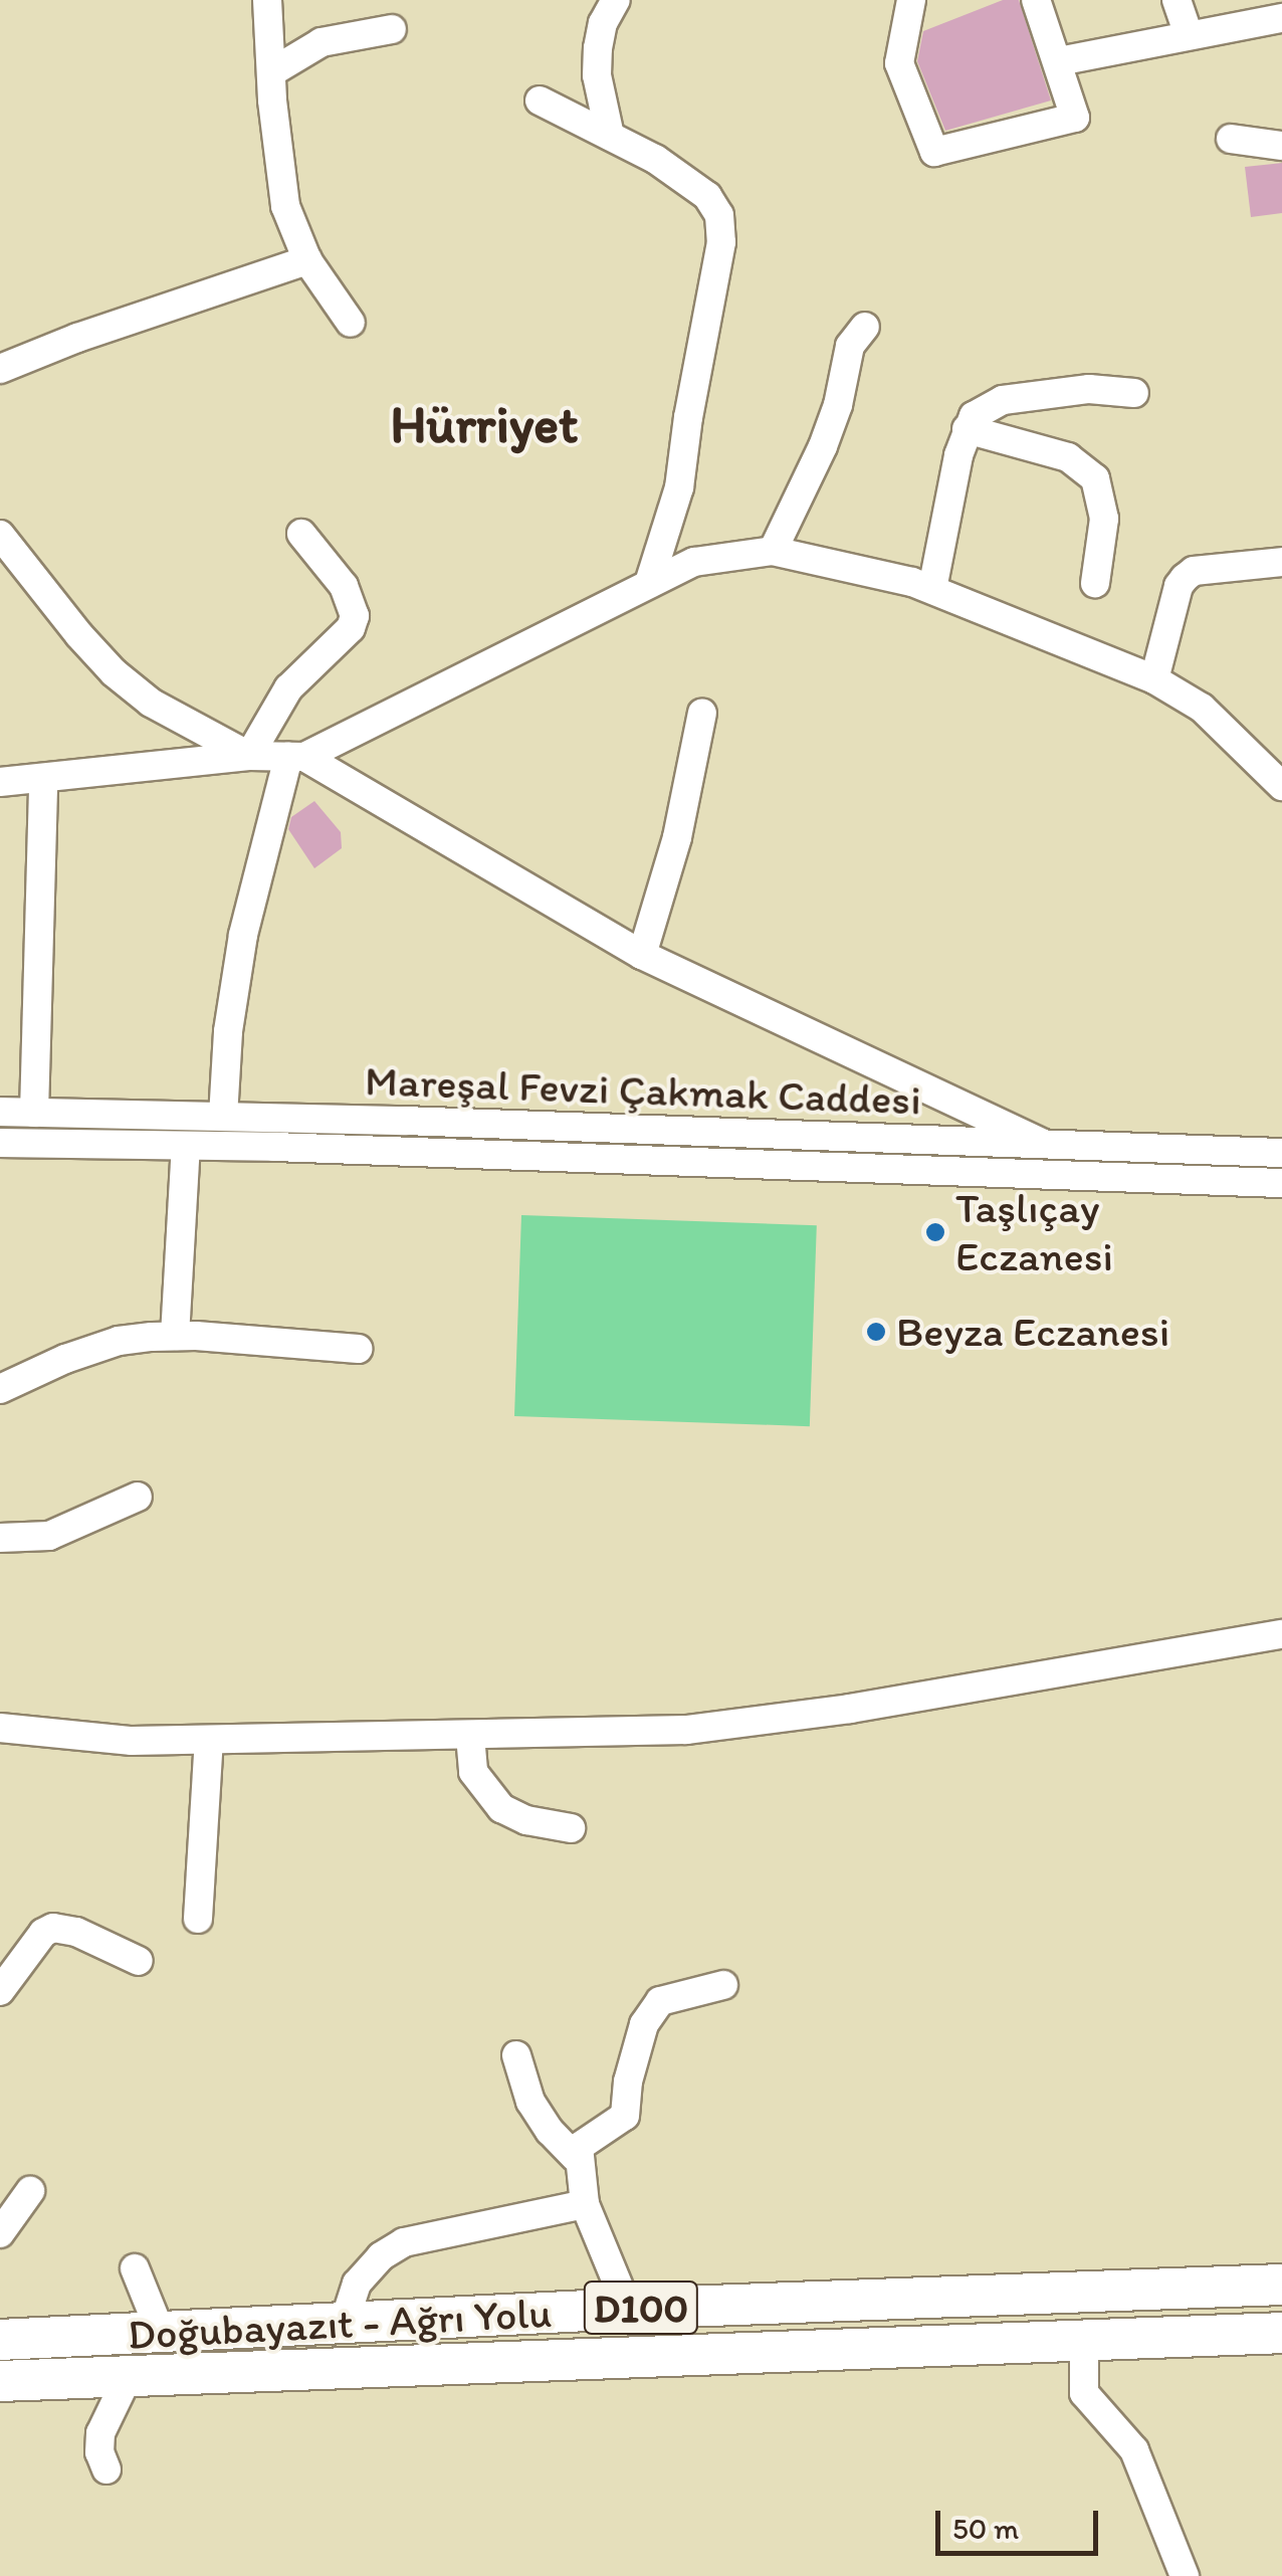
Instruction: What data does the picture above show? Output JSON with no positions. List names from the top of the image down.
{
  "streets": {
    "highway": ["D100", "Doğubayazıt - Ağrı Yolu"],
    "street": ["Mareşal Fevzi Çakmak Caddesi"]
  },
  "districts": ["Hürriyet"],
  "places": ["Taşlıçay Eczanesi", "Beyza Eczanesi"],
  "scale_bar": "50 m"
}
